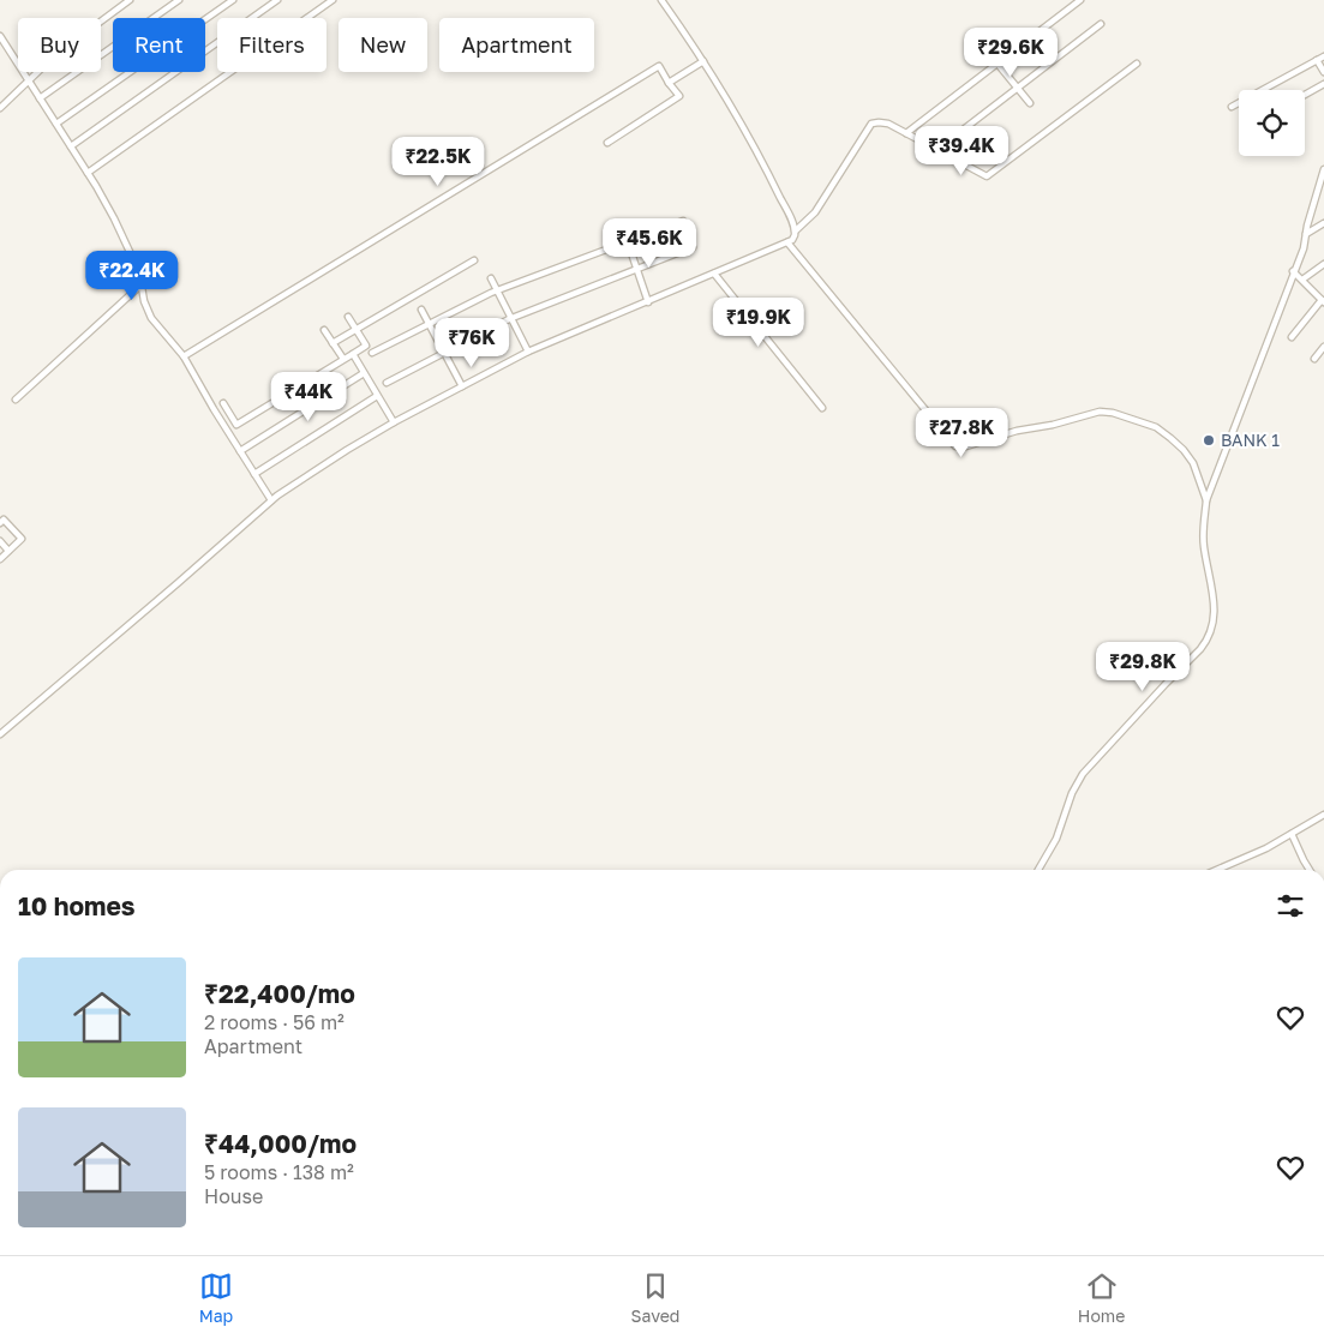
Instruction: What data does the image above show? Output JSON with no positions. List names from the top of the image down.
{
  "places": ["BANK 1"],
  "page": {
    "chip": [
      "Buy",
      "Rent",
      "Filters",
      "New",
      "Apartment"
    ],
    "price": [
      "₹29.6K",
      "₹39.4K",
      "₹22.5K",
      "₹45.6K",
      "₹22.4K",
      "₹19.9K",
      "₹76K",
      "₹44K",
      "₹27.8K",
      "₹29.8K"
    ],
    "heading": "10 homes",
    "list": [
      {
        "name": "₹22,400/mo",
        "note": "2 rooms · 56 m² · Apartment"
      },
      {
        "name": "₹44,000/mo",
        "note": "5 rooms · 138 m² · House"
      }
    ],
    "tabs": ["Map", "Saved", "Home"]
  }
}
